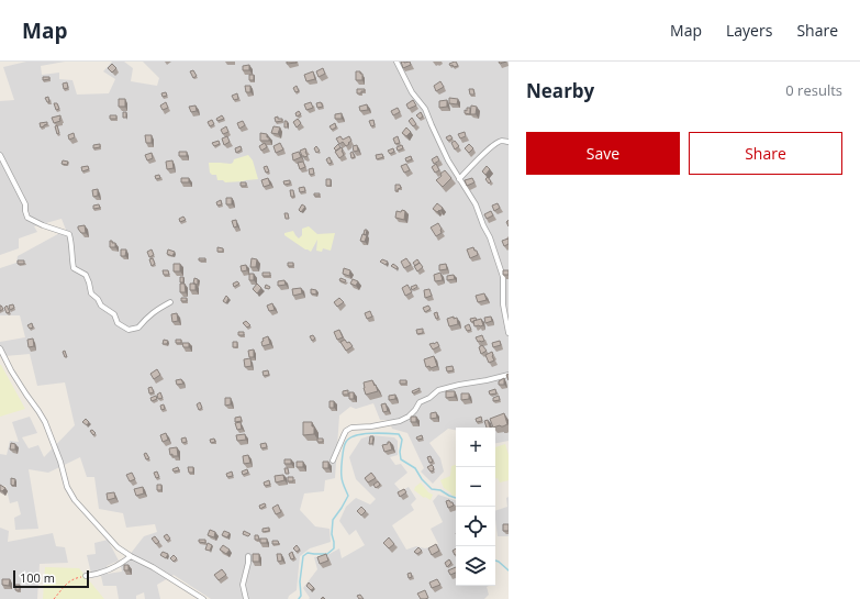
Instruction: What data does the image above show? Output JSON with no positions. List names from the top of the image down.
{
  "scale_bar": "100 m",
  "page": {
    "header": "Map",
    "nav": ["Map", "Layers", "Share"],
    "heading": ["Nearby", "0 results"],
    "buttons": ["Save", "Share"],
    "map_buttons": ["+", "−"],
    "scale": "100 m"
  }
}
